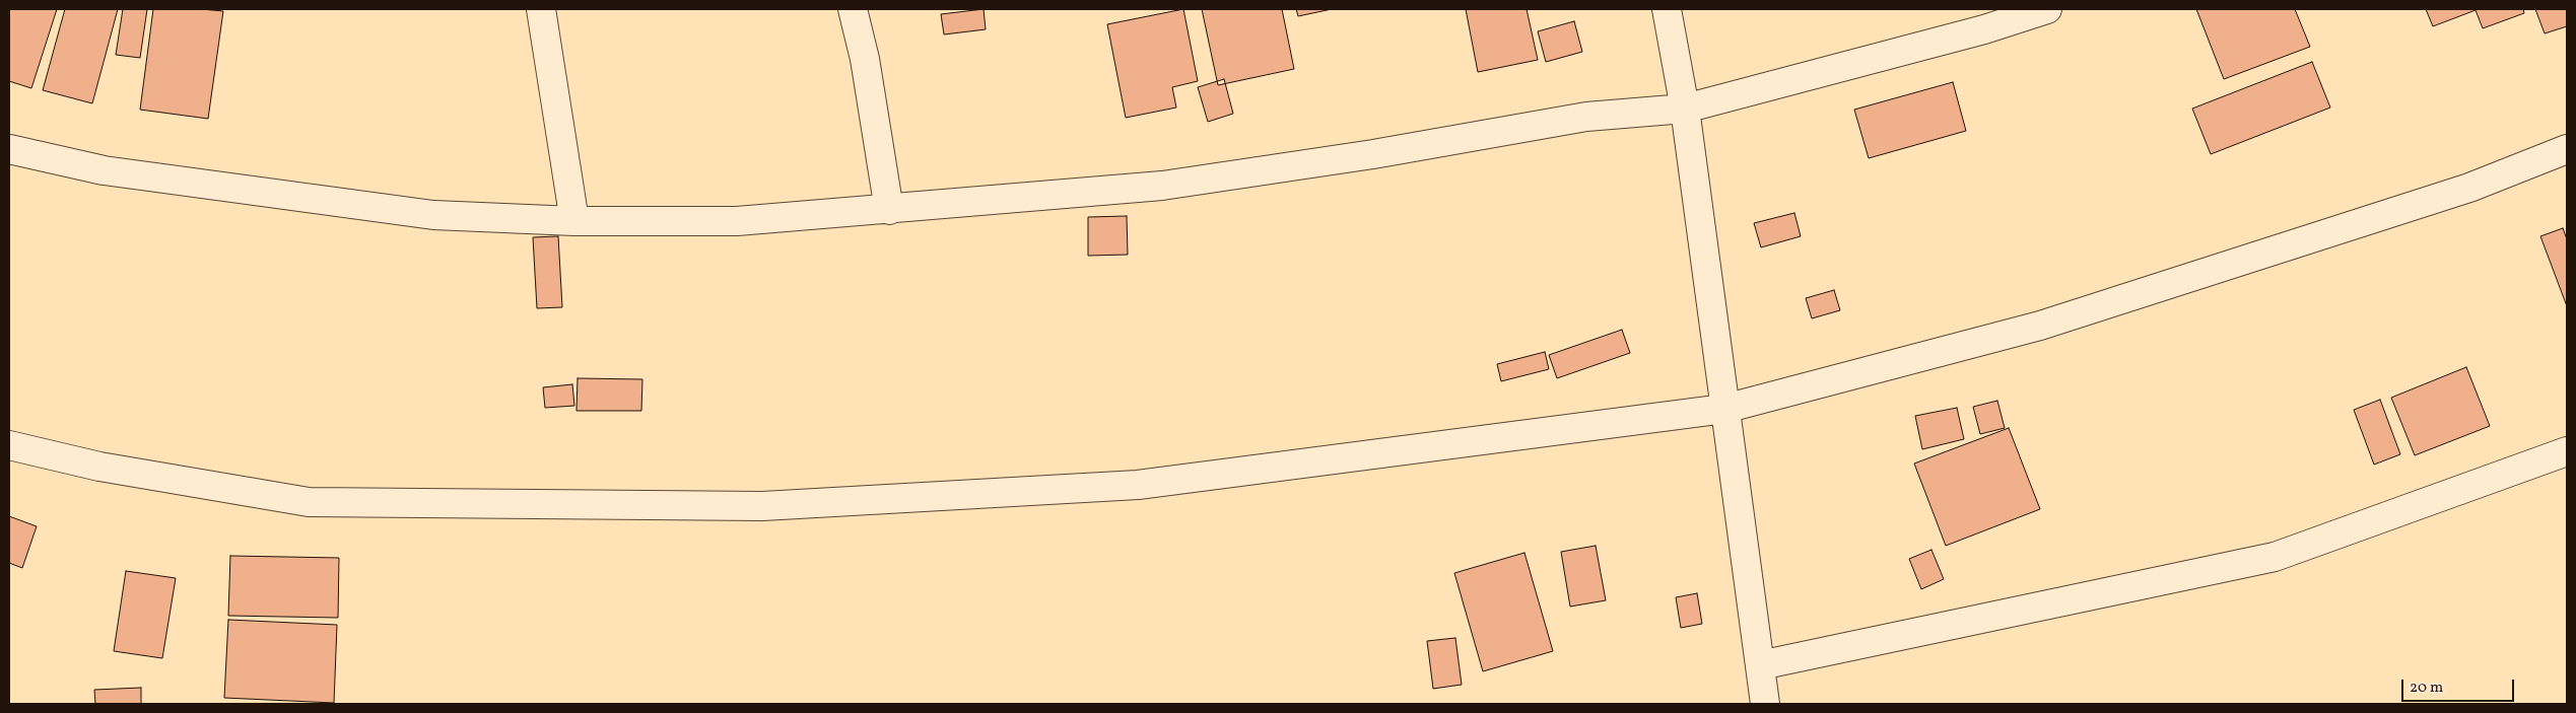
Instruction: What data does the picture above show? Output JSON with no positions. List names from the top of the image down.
{
  "scale_bar": "20 m"
}
